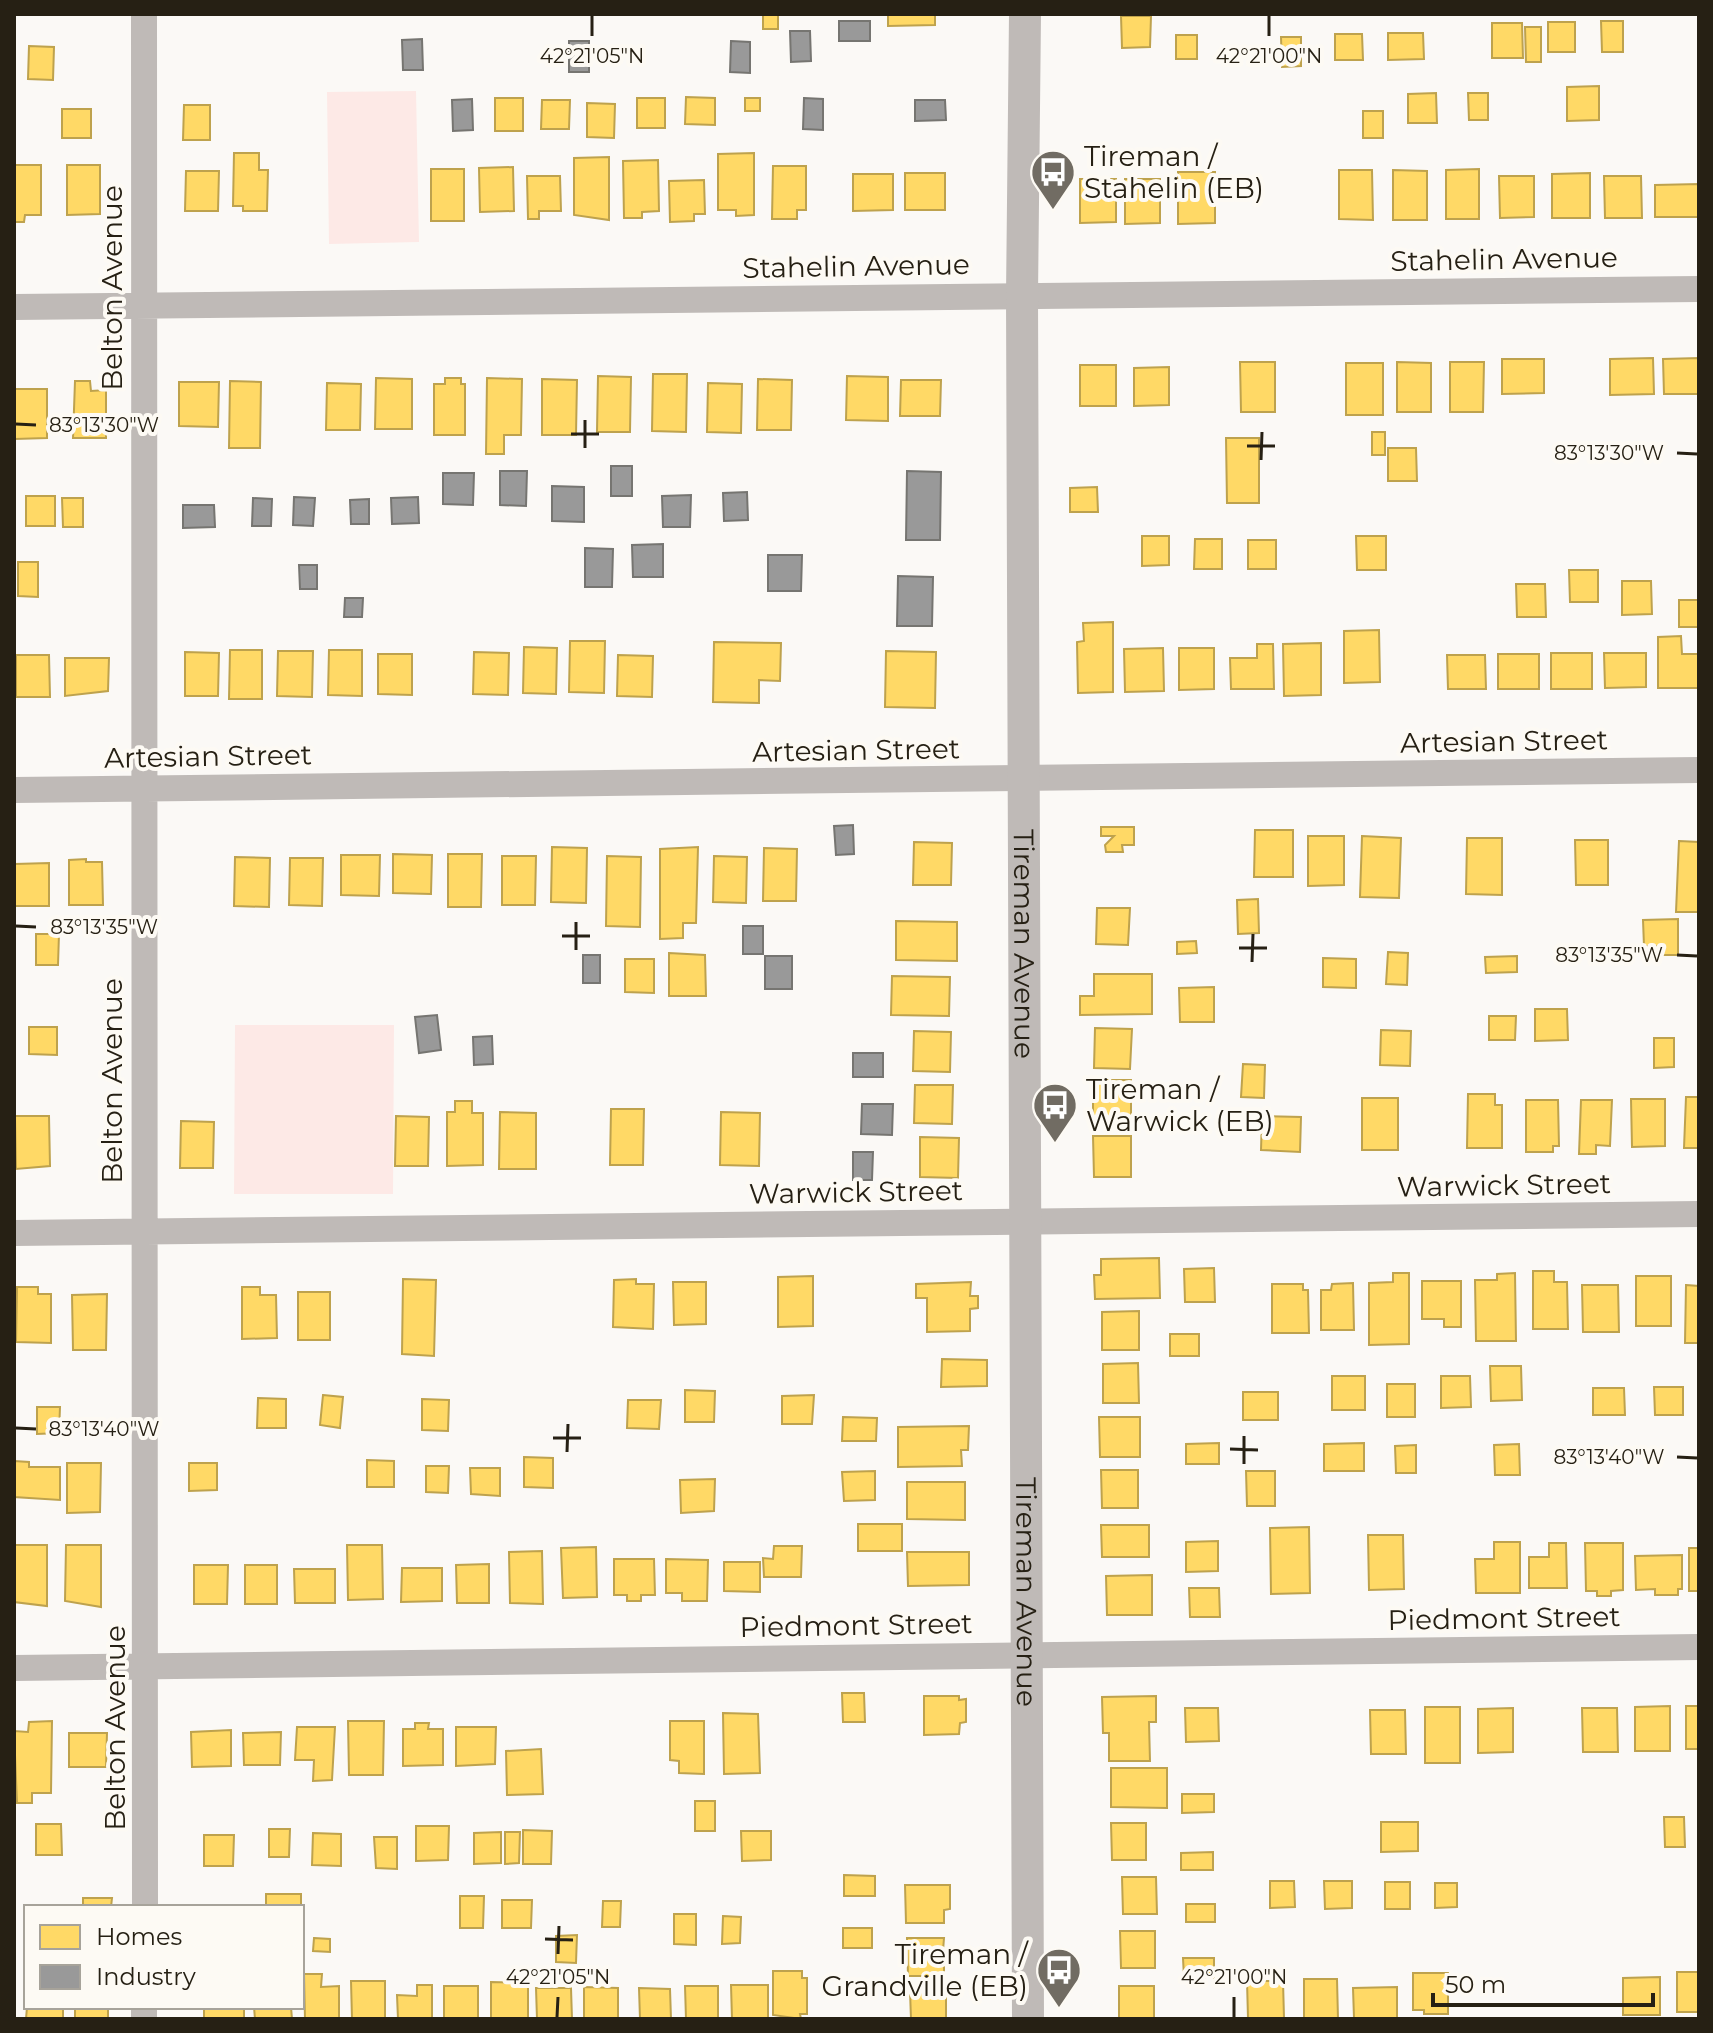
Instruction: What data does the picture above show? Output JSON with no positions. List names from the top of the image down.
{
  "streets": {
    "street": [
      "Stahelin Avenue",
      "Belton Avenue",
      "Artesian Street",
      "Tireman Avenue",
      "Warwick Street",
      "Piedmont Street"
    ]
  },
  "crossings": [
    ["Stahelin Avenue", "Belton Avenue"],
    ["Stahelin Avenue", "Tireman Avenue"],
    ["Belton Avenue", "Artesian Street"],
    ["Belton Avenue", "Warwick Street"],
    ["Belton Avenue", "Piedmont Street"],
    ["Artesian Street", "Tireman Avenue"],
    ["Tireman Avenue", "Warwick Street"],
    ["Tireman Avenue", "Piedmont Street"]
  ],
  "places": {
    "bus stop": ["Tireman / Stahelin (EB)", "Tireman / Warwick (EB)", "Tireman / Grandville (EB)"]
  },
  "legend": ["Homes", "Industry"],
  "scale_bar": "50 m",
  "coordinates": [
    "42°21'05\"N",
    "42°21'00\"N",
    "83°13'30\"W",
    "83°13'35\"W",
    "83°13'40\"W"
  ]
}
